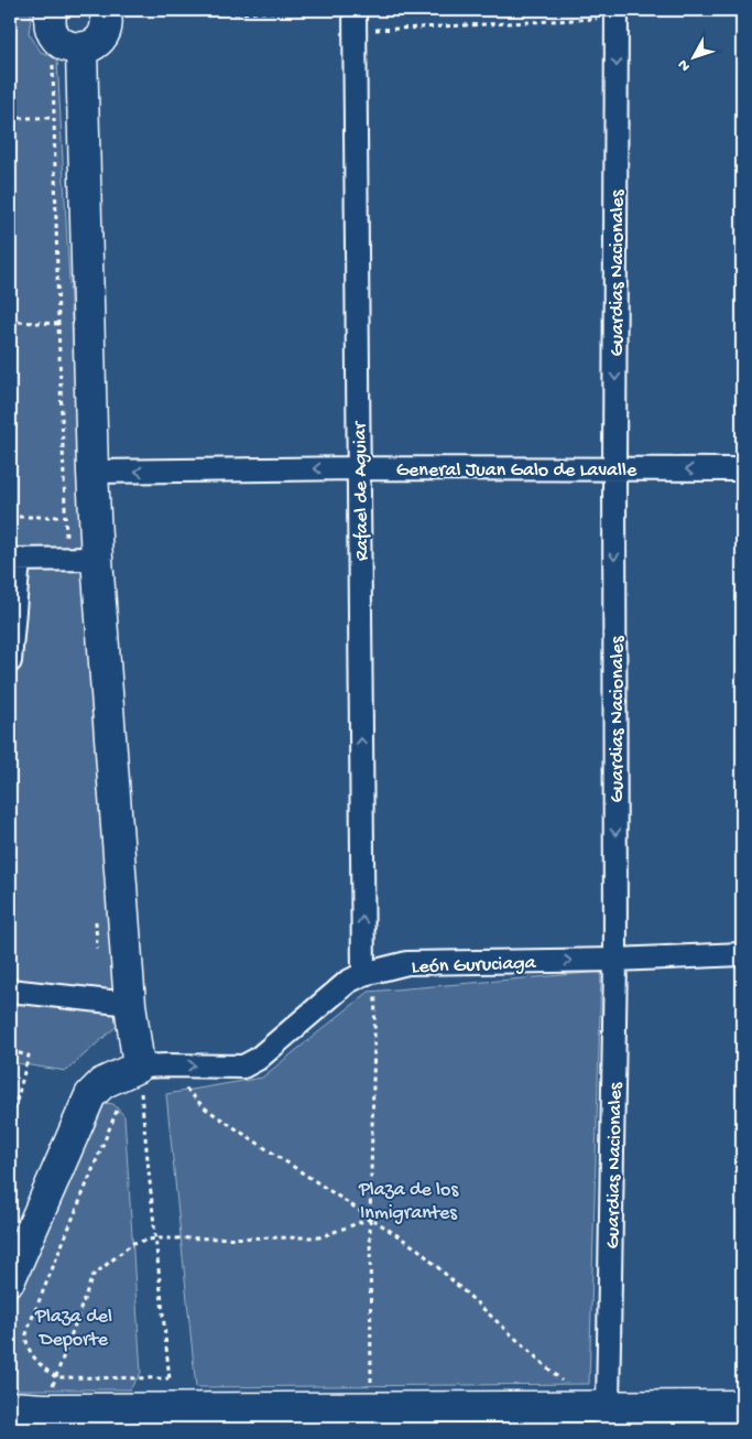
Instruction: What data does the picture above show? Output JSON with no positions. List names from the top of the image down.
{
  "streets": {
    "street": [
      "Guardias Nacionales",
      "General Juan Galo de Lavalle",
      "Rafael de Aguiar",
      "León Guruciaga"
    ]
  },
  "crossings": [
    ["Guardias Nacionales", "General Juan Galo de Lavalle"],
    ["Guardias Nacionales", "León Guruciaga"],
    ["General Juan Galo de Lavalle", "Rafael de Aguiar"],
    ["Rafael de Aguiar", "León Guruciaga"]
  ],
  "one_way": [
    "Guardias Nacionales",
    "General Juan Galo de Lavalle",
    "Rafael de Aguiar",
    "León Guruciaga"
  ],
  "parks": ["Plaza de los Inmigrantes", "Plaza del Deporte"],
  "north": "bottom left"
}
